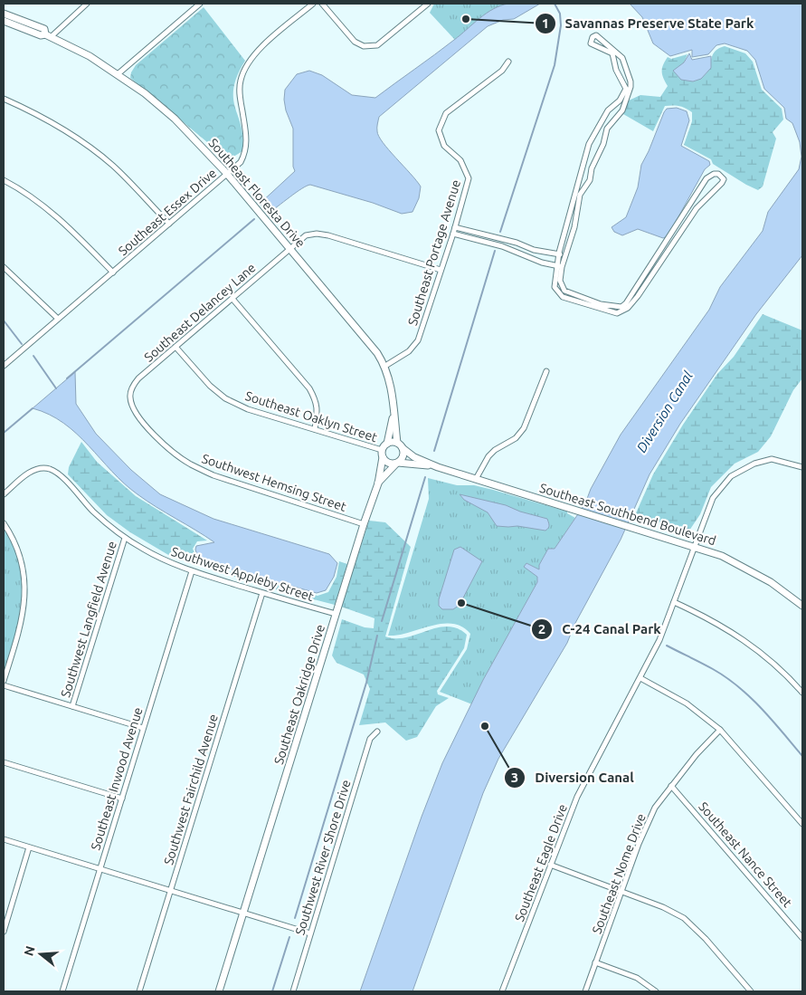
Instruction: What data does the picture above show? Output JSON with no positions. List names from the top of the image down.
{
  "streets": {
    "street": [
      "Southeast Floresta Drive",
      "Southeast Essex Drive",
      "Southeast Portage Avenue",
      "Southeast Delancey Lane",
      "Southeast Oaklyn Street",
      "Southwest Hemsing Street",
      "Southeast Southbend Boulevard",
      "Southwest Appleby Street",
      "Southwest Langfield Avenue",
      "Southeast Oakridge Drive",
      "Southeast Inwood Avenue",
      "Southwest Fairchild Avenue",
      "Southeast Nance Street",
      "Southwest River Shore Drive",
      "Southeast Eagle Drive",
      "Southeast Nome Drive"
    ]
  },
  "crossings": [
    ["Southeast Floresta Drive", "Southeast Essex Drive"],
    ["Southeast Floresta Drive", "Southeast Portage Avenue"],
    ["Southeast Floresta Drive", "Southeast Delancey Lane"],
    ["Southeast Floresta Drive", "Southeast Oaklyn Street"],
    ["Southeast Floresta Drive", "Southeast Southbend Boulevard"],
    ["Southeast Floresta Drive", "Southeast Oakridge Drive"],
    ["Southeast Portage Avenue", "Southeast Delancey Lane"],
    ["Southeast Delancey Lane", "Southeast Oaklyn Street"],
    ["Southeast Delancey Lane", "Southwest Hemsing Street"],
    ["Southeast Oaklyn Street", "Southeast Southbend Boulevard"],
    ["Southeast Oaklyn Street", "Southeast Oakridge Drive"],
    ["Southwest Hemsing Street", "Southeast Oakridge Drive"],
    ["Southeast Southbend Boulevard", "Southeast Oakridge Drive"],
    ["Southeast Southbend Boulevard", "Southeast Eagle Drive"],
    ["Southwest Appleby Street", "Southwest Langfield Avenue"],
    ["Southwest Appleby Street", "Southeast Oakridge Drive"],
    ["Southwest Appleby Street", "Southeast Inwood Avenue"],
    ["Southwest Appleby Street", "Southwest Fairchild Avenue"],
    ["Southeast Nance Street", "Southeast Nome Drive"]
  ],
  "water": ["Diversion Canal"],
  "places": ["Savannas Preserve State Park", "C-24 Canal Park", "Diversion Canal"],
  "north": "left"
}
